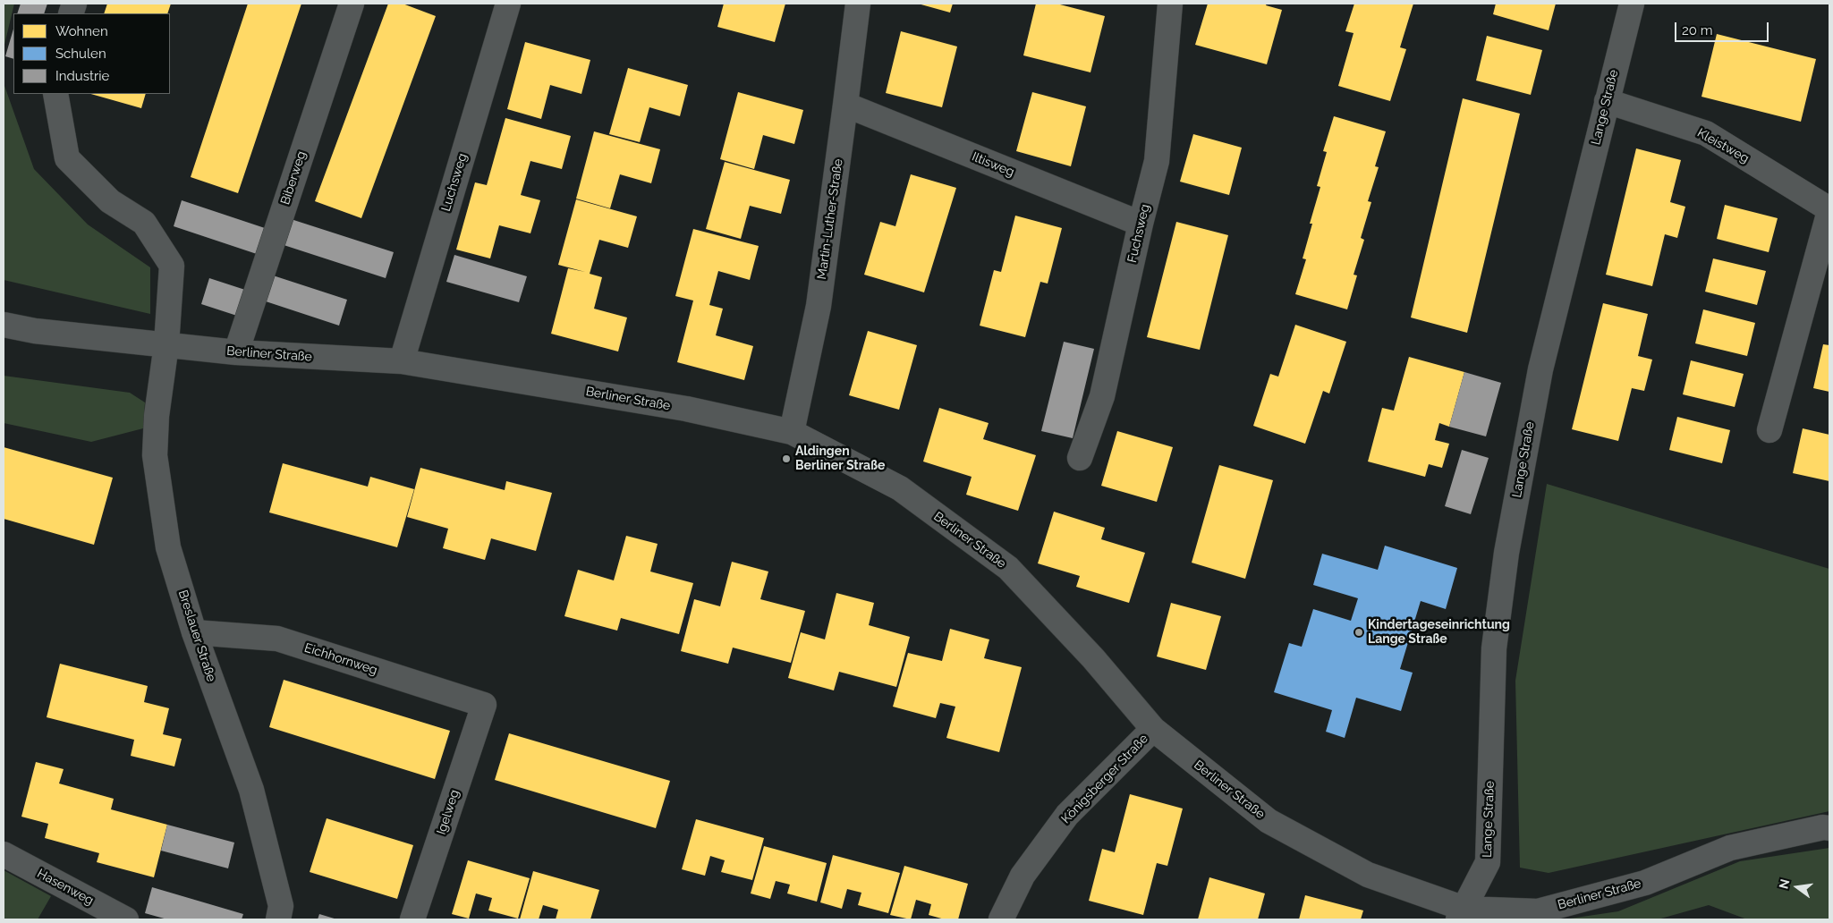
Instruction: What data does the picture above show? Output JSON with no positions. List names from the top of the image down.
{
  "streets": {
    "street": [
      "Lange Straße",
      "Kleistweg",
      "Iltisweg",
      "Biberweg",
      "Luchsweg",
      "Martin-Luther-Straße",
      "Fuchsweg",
      "Berliner Straße",
      "Breslauer Straße",
      "Eichhornweg",
      "Königsberger Straße",
      "Igelweg",
      "Hasenweg"
    ]
  },
  "crossings": [
    ["Lange Straße", "Kleistweg"],
    ["Lange Straße", "Berliner Straße"],
    ["Iltisweg", "Martin-Luther-Straße"],
    ["Iltisweg", "Fuchsweg"],
    ["Biberweg", "Berliner Straße"],
    ["Luchsweg", "Berliner Straße"],
    ["Martin-Luther-Straße", "Berliner Straße"],
    ["Berliner Straße", "Breslauer Straße"],
    ["Berliner Straße", "Königsberger Straße"],
    ["Breslauer Straße", "Eichhornweg"],
    ["Eichhornweg", "Igelweg"]
  ],
  "places": ["Aldingen Berliner Straße", "Kindertageseinrichtung Lange Straße"],
  "legend": ["Wohnen", "Schulen", "Industrie"],
  "scale_bar": "20 m",
  "north": "left"
}
